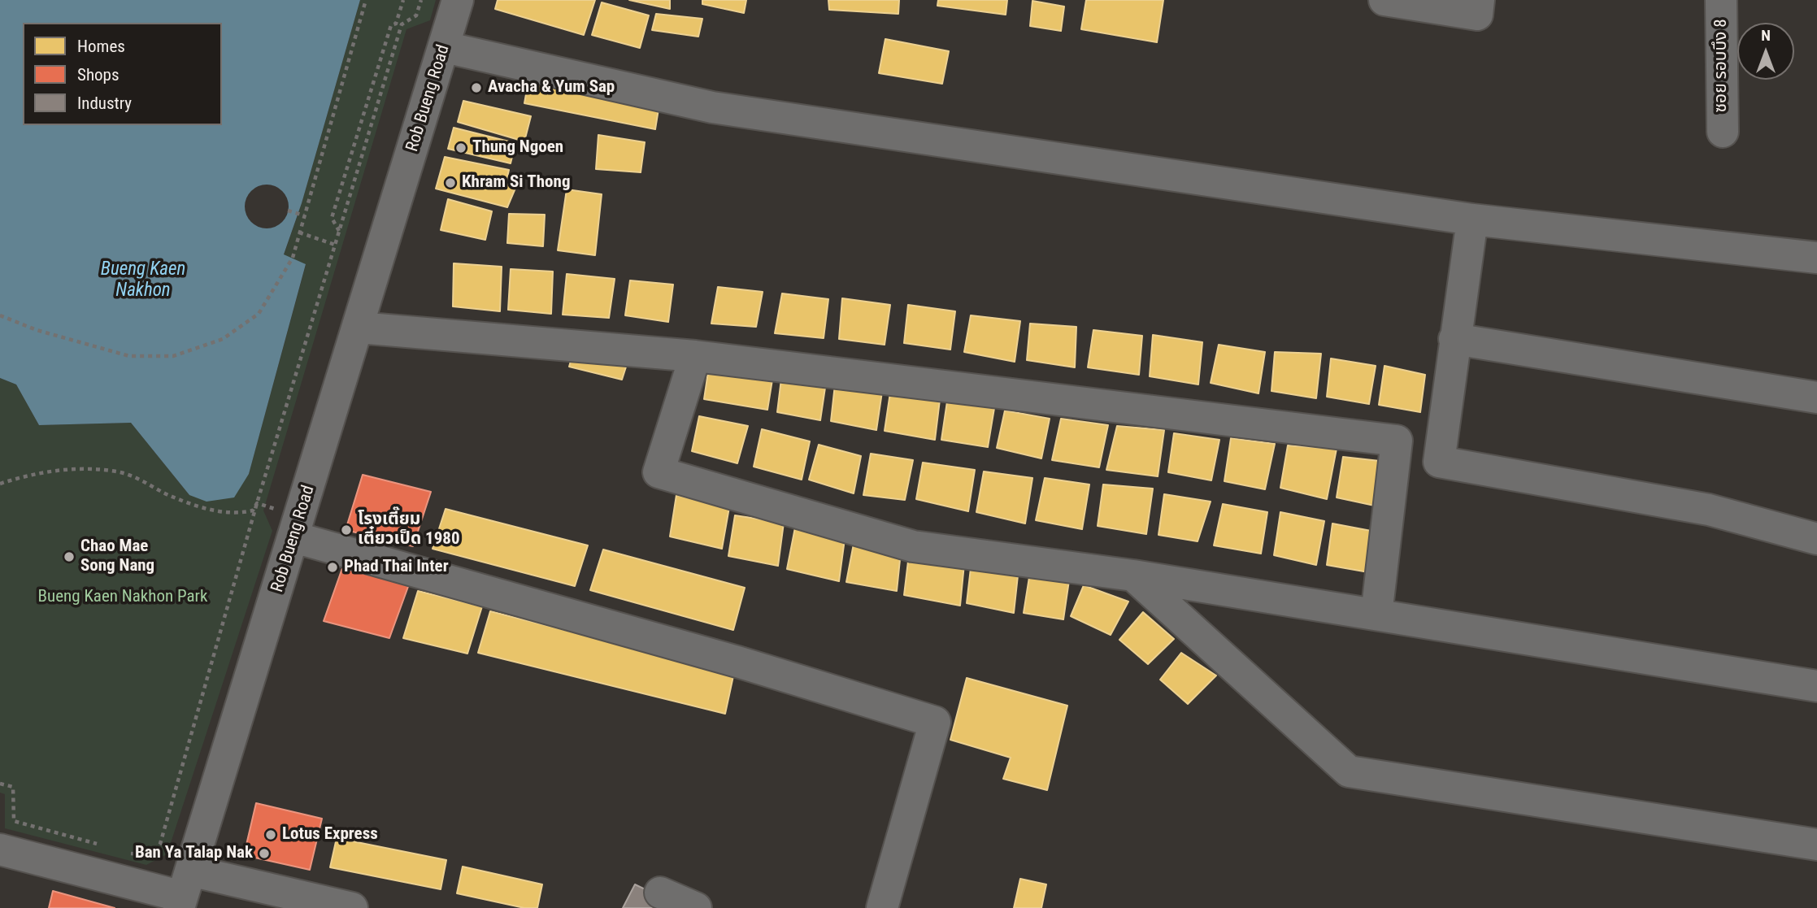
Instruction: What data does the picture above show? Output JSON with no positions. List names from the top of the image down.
{
  "streets": {
    "street": ["ซอย รอบบึง 8", "Rob Bueng Road"]
  },
  "water": ["Bueng Kaen Nakhon"],
  "parks": ["Bueng Kaen Nakhon Park"],
  "places": [
    "Avacha & Yum Sap",
    "Thung Ngoen",
    "Khram Si Thong",
    "โรงเตี๊ยม เตี๋ยวเป็ด 1980",
    "Chao Mae Song Nang",
    "Phad Thai Inter",
    "Lotus Express",
    "Ban Ya Talap Nak"
  ],
  "legend": ["Homes", "Shops", "Industry"],
  "north": "top"
}
